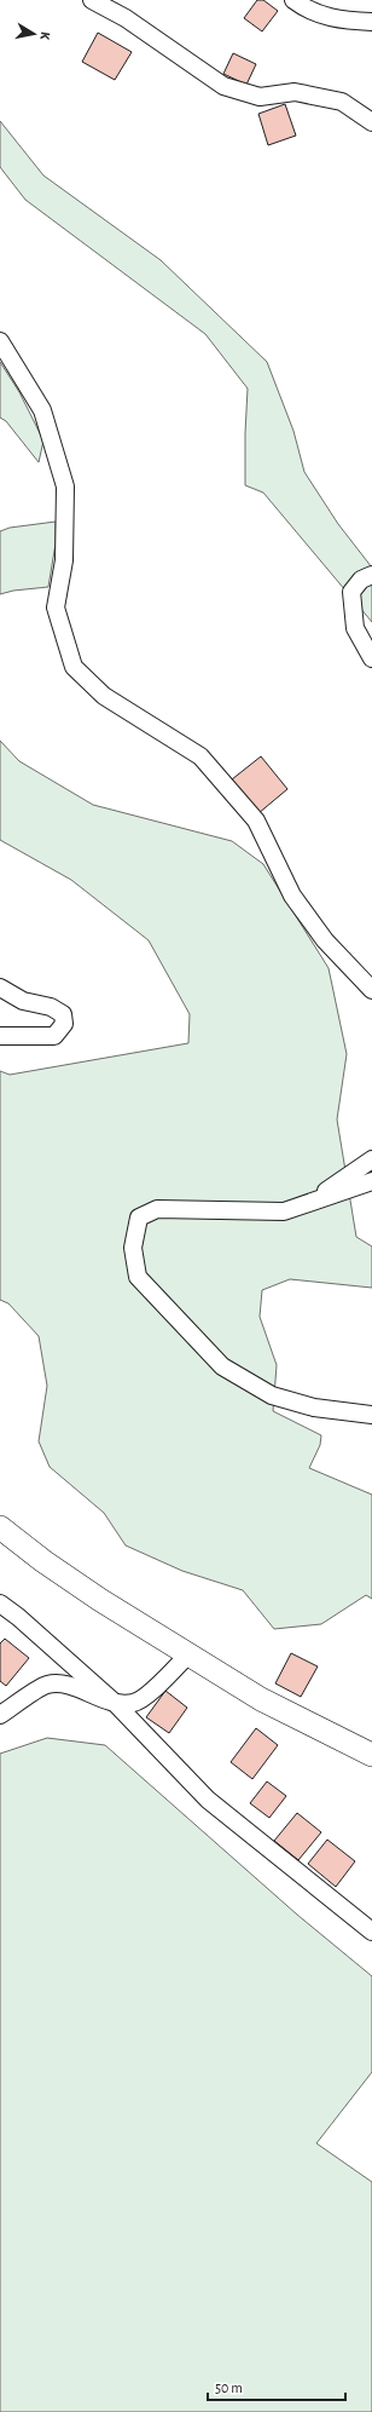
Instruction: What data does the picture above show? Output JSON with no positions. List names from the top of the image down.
{
  "scale_bar": "50 m",
  "north": "right"
}
